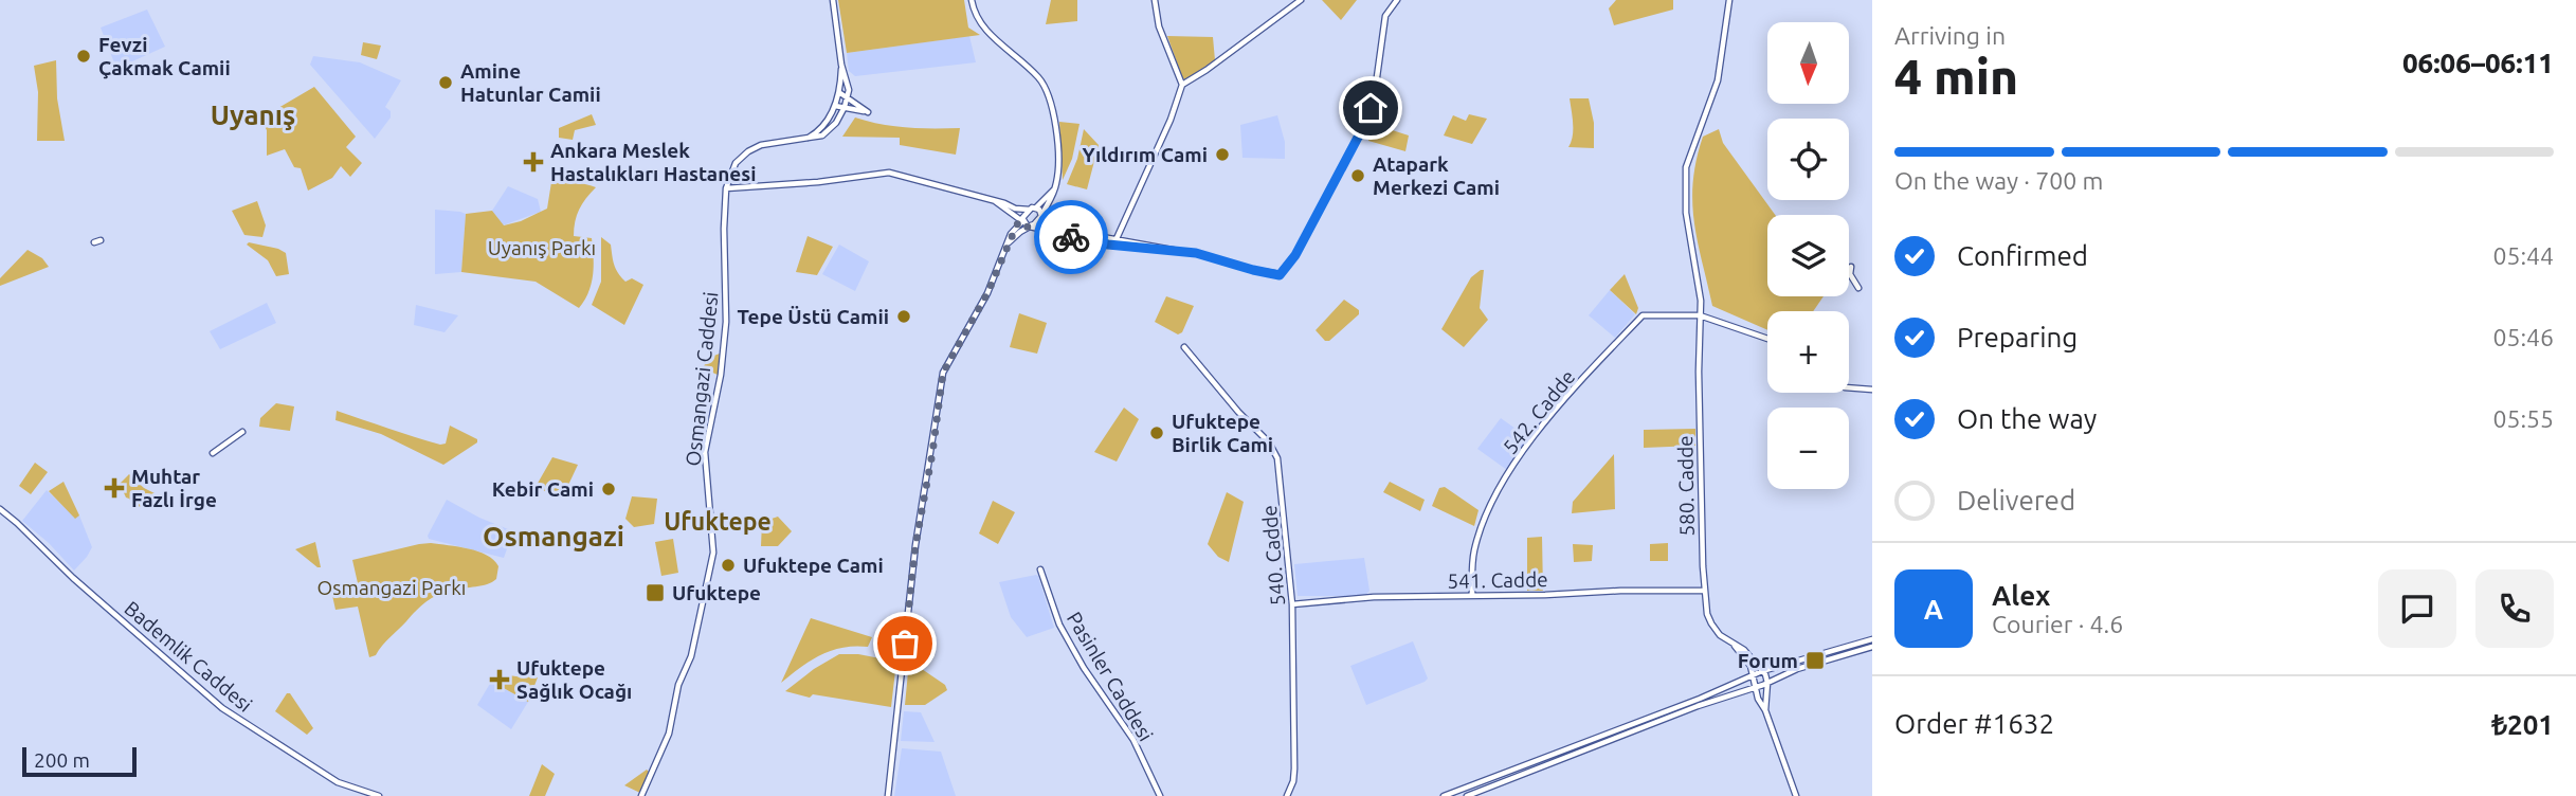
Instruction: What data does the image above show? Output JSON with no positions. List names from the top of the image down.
{
  "streets": {
    "street": [
      "Osmangazi Caddesi",
      "542. Cadde",
      "580. Cadde",
      "540. Cadde",
      "541. Cadde",
      "Bademlik Caddesi",
      "Pasinler Caddesi"
    ]
  },
  "crossings": [
    ["542. Cadde", "580. Cadde"],
    ["542. Cadde", "541. Cadde"],
    ["580. Cadde", "541. Cadde"],
    ["540. Cadde", "541. Cadde"]
  ],
  "districts": ["Uyanış", "Ufuktepe", "Osmangazi"],
  "parks": ["Uyanış Parkı", "Osmangazi Parkı"],
  "places": {
    "other": [
      "Fevzi Çakmak Camii",
      "Amine Hatunlar Camii",
      "Yıldırım Cami",
      "Atapark Merkezi Cami",
      "Tepe Üstü Camii",
      "Ufuktepe Birlik Cami",
      "Kebir Cami",
      "Ufuktepe Cami"
    ],
    "health": ["Ankara Meslek Hastalıkları Hastanesi", "Muhtar Fazlı İrge", "Ufuktepe Sağlık Ocağı"],
    "transit": ["Ufuktepe", "Forum"]
  },
  "scale_bar": "200 m",
  "north": "bottom",
  "page": {
    "heading": ["4 min", "Arriving in", "06:06–06:11"],
    "panel": [
      "Alex",
      "Courier · 4.6",
      "Order #1632",
      "₺201"
    ],
    "map_buttons": ["+", "−"],
    "bar": "On the way · 700 m",
    "list": [
      ["Confirmed", "05:44"],
      ["Preparing", "05:46"],
      ["On the way", "05:55"],
      "Delivered"
    ],
    "round": "A",
    "scale": "200 m"
  }
}
